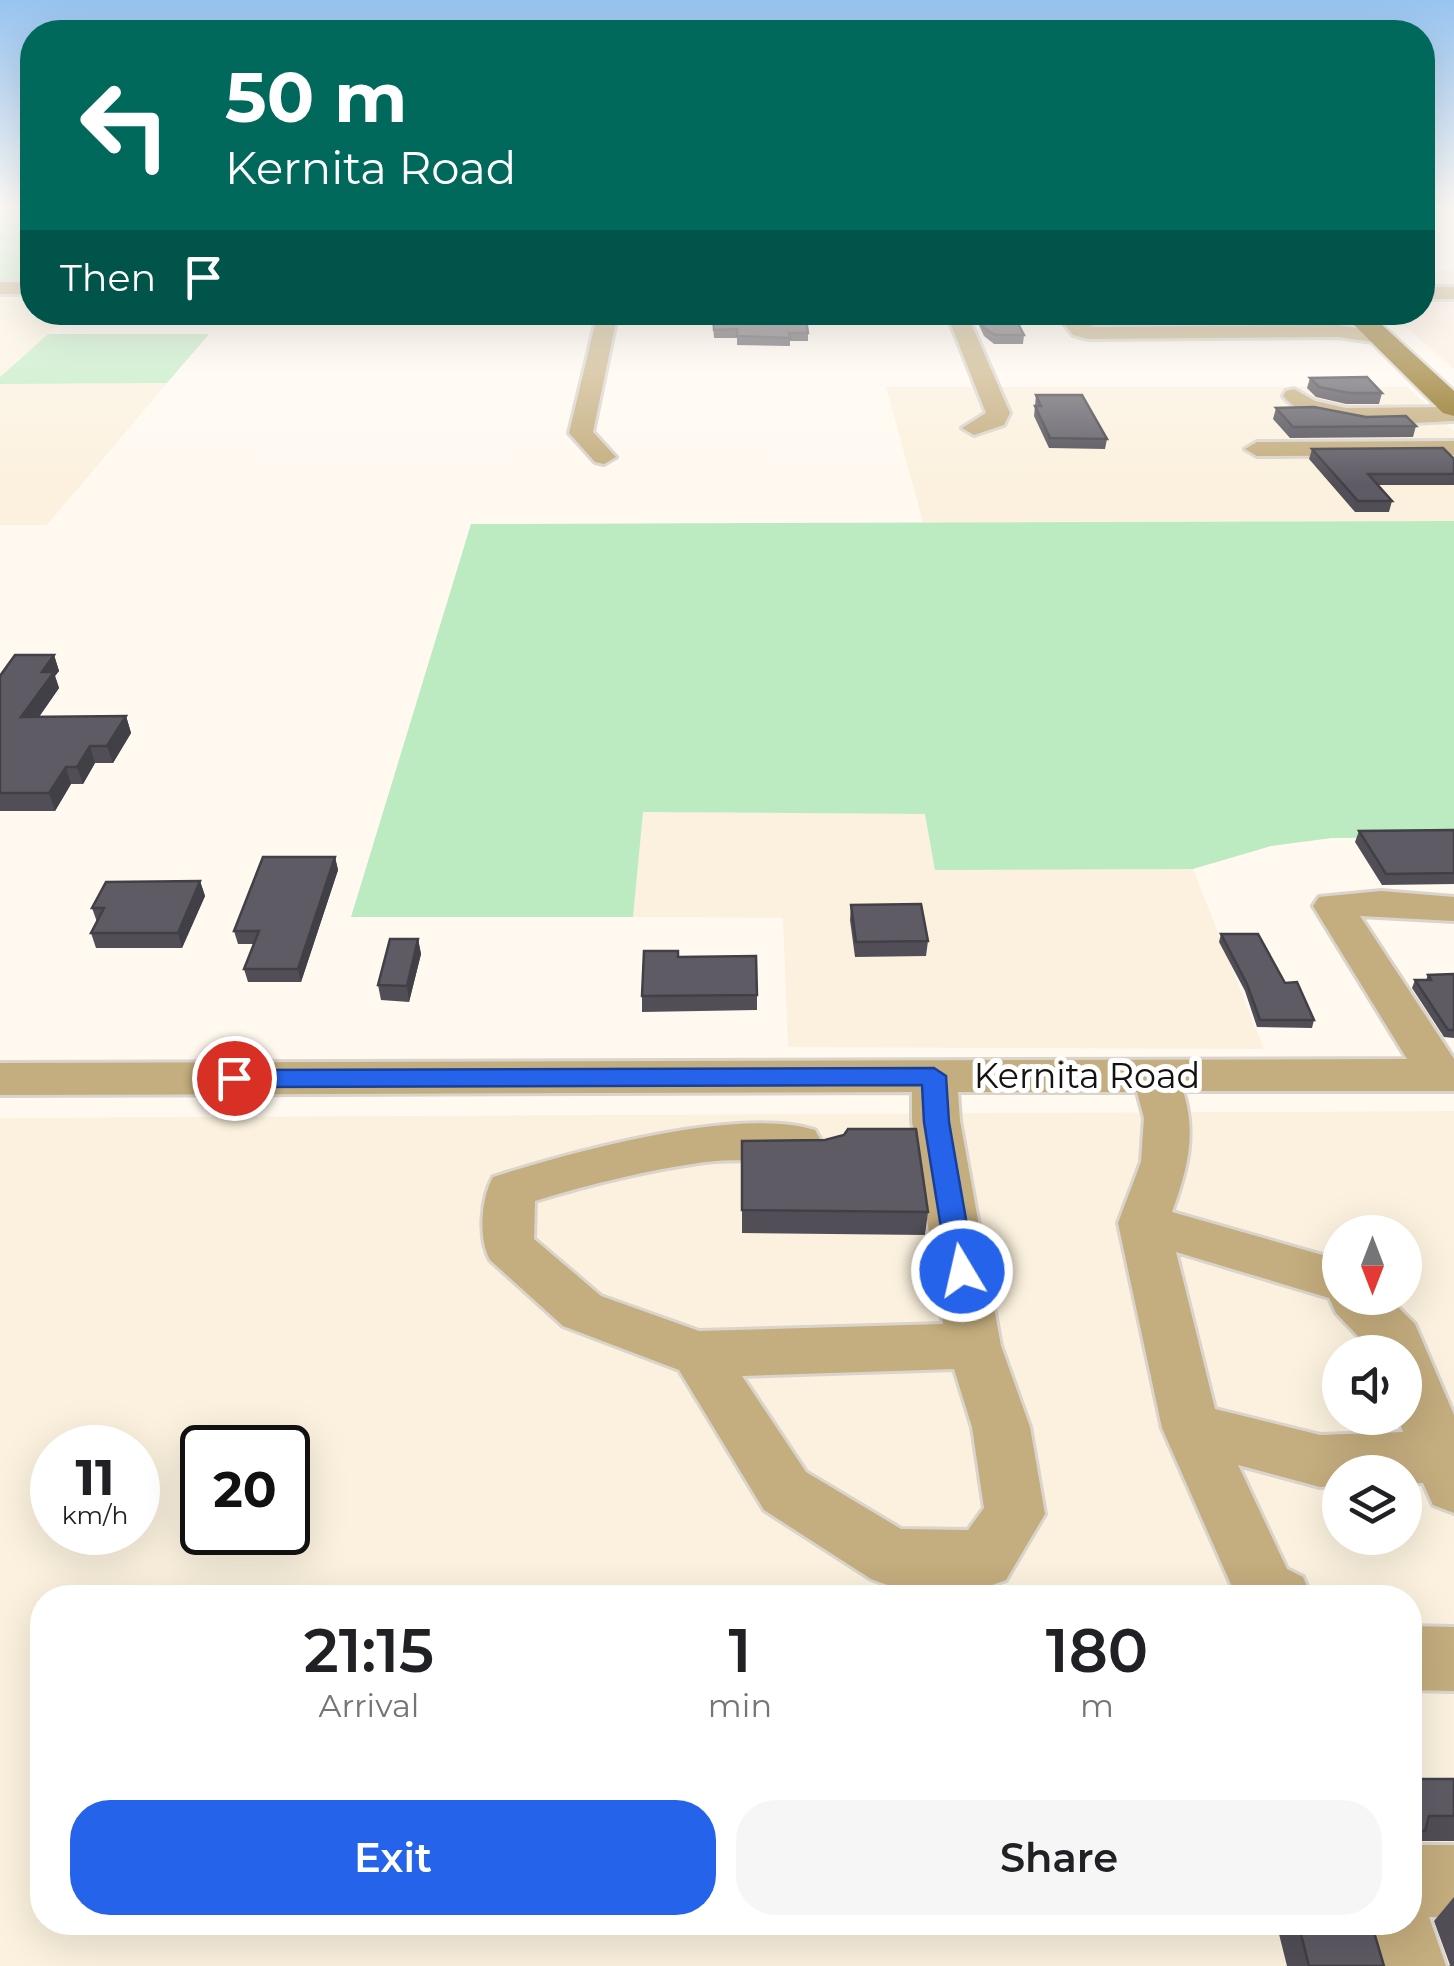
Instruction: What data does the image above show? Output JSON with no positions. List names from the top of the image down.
{
  "streets": {
    "street": ["Kernita Road"]
  },
  "north": "bottom",
  "page": {
    "turn": ["50 m", "Kernita Road"],
    "then": "Then",
    "speed": "11 km/h",
    "limit": "20",
    "eta": [
      "21:15",
      "Arrival",
      "1",
      "min",
      "180",
      "m"
    ],
    "buttons": ["Exit", "Share"]
  }
}
